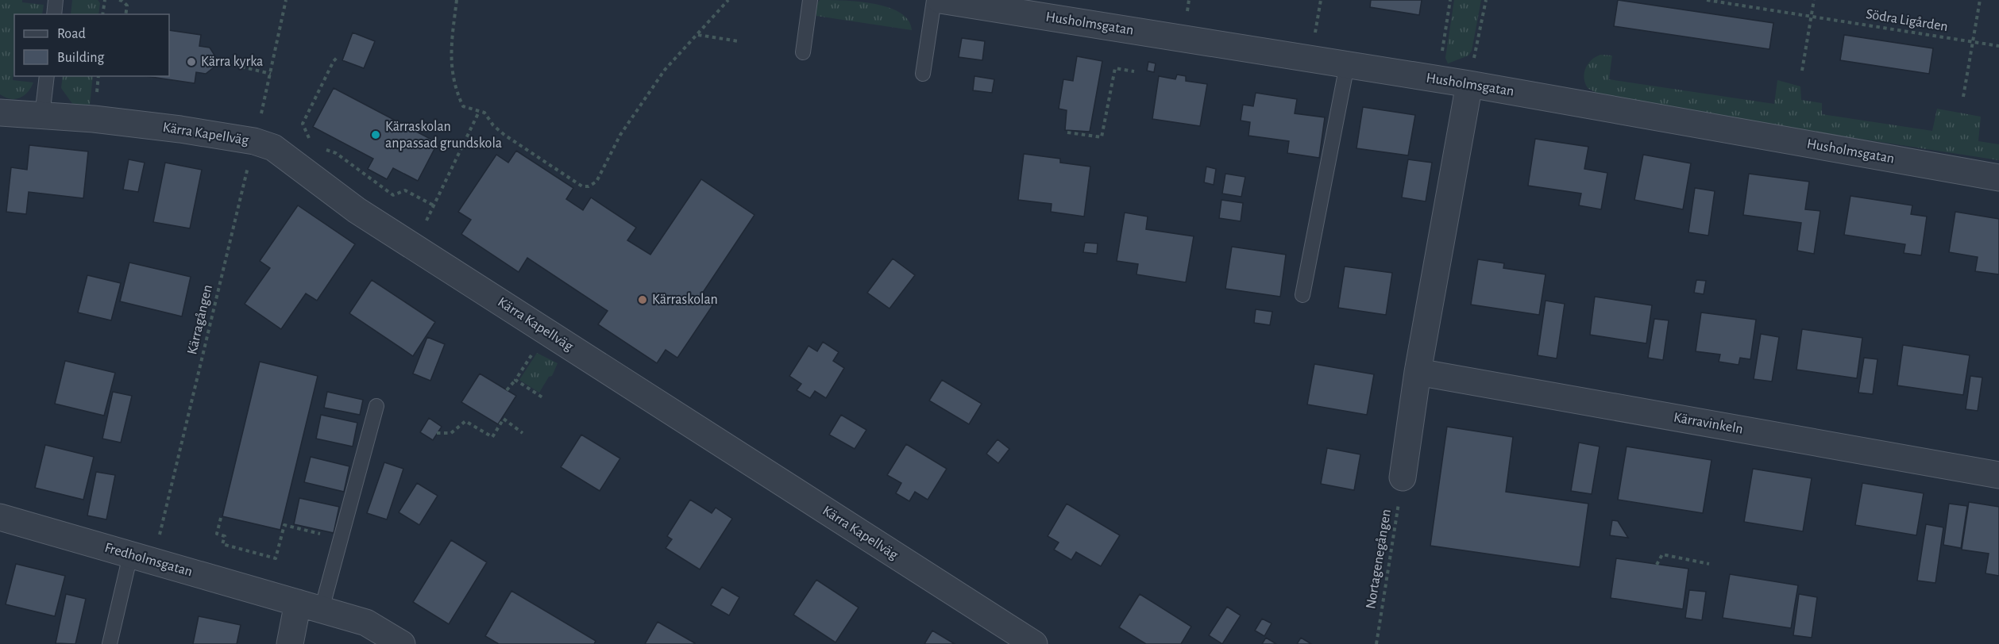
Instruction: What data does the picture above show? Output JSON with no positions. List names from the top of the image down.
{
  "streets": {
    "street": [
      "Husholmsgatan",
      "Kärra Kapellväg",
      "Kärravinkeln",
      "Fredholmsgatan"
    ],
    "path": ["Södra Ligården", "Kärragången", "Nortagenegången"]
  },
  "crossings": [
    ["Kärra Kapellväg", "Kärragången"],
    ["Kärragången", "Fredholmsgatan"]
  ],
  "places": ["Kärra kyrka", "Kärraskolan anpassad grundskola", "Kärraskolan"],
  "legend": ["Road", "Building"]
}
